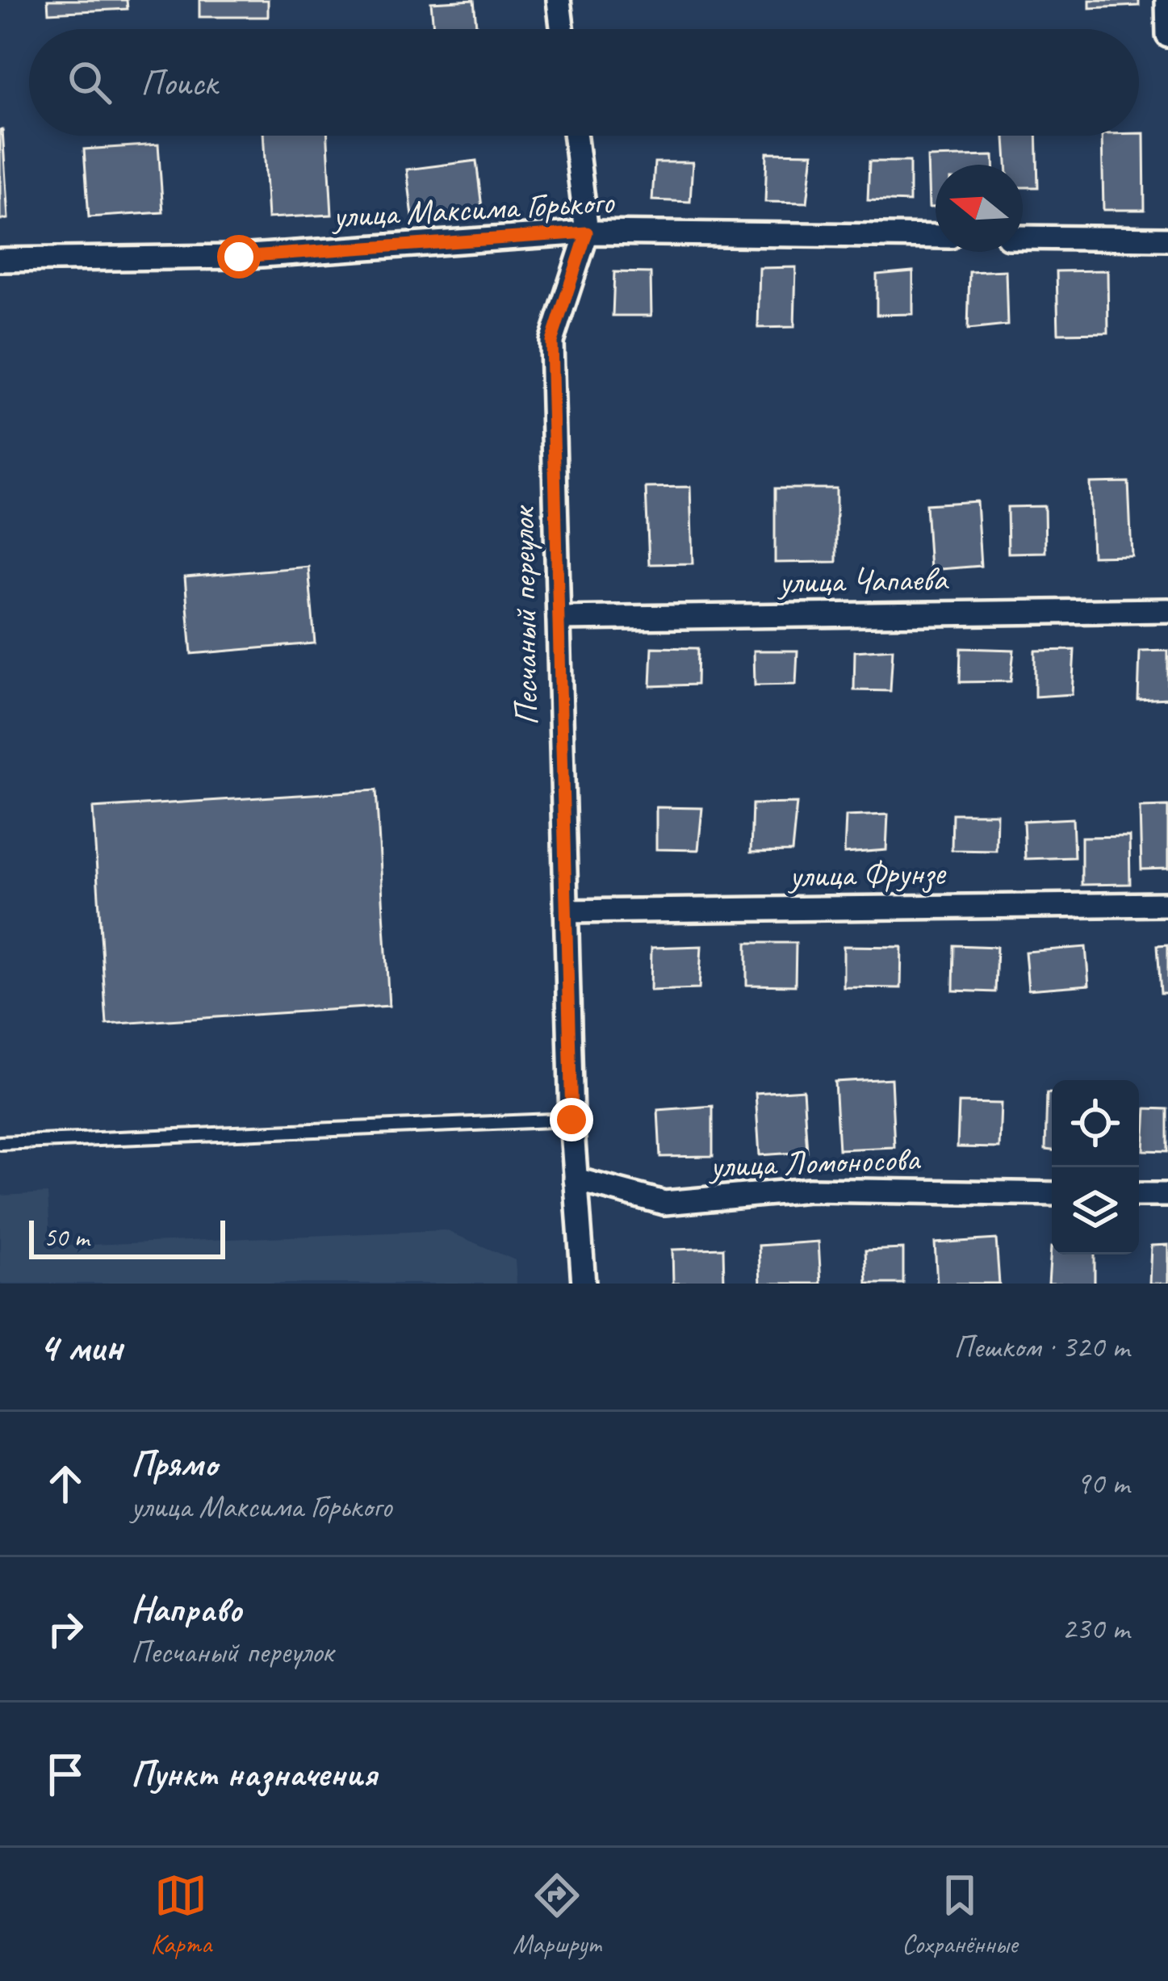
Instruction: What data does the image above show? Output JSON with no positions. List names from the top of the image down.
{
  "streets": {
    "street": [
      "улица Максима Горького",
      "улица Чапаева",
      "Песчаный переулок",
      "улица Фрунзе",
      "улица Ломоносова"
    ]
  },
  "crossings": [
    ["улица Максима Горького", "Песчаный переулок"],
    ["улица Чапаева", "Песчаный переулок"],
    ["Песчаный переулок", "улица Фрунзе"],
    ["Песчаный переулок", "улица Ломоносова"]
  ],
  "scale_bar": "50 m",
  "north": "left",
  "page": {
    "search": "Поиск",
    "scale": "50 m",
    "heading": ["4 мин", "Пешком · 320 m"],
    "list": [
      ["Прямо", "улица Максима Горького", "90 m"],
      ["Направо", "Песчаный переулок", "230 m"],
      "Пункт назначения"
    ],
    "nav": ["Карта", "Маршрут", "Сохранённые"]
  }
}
